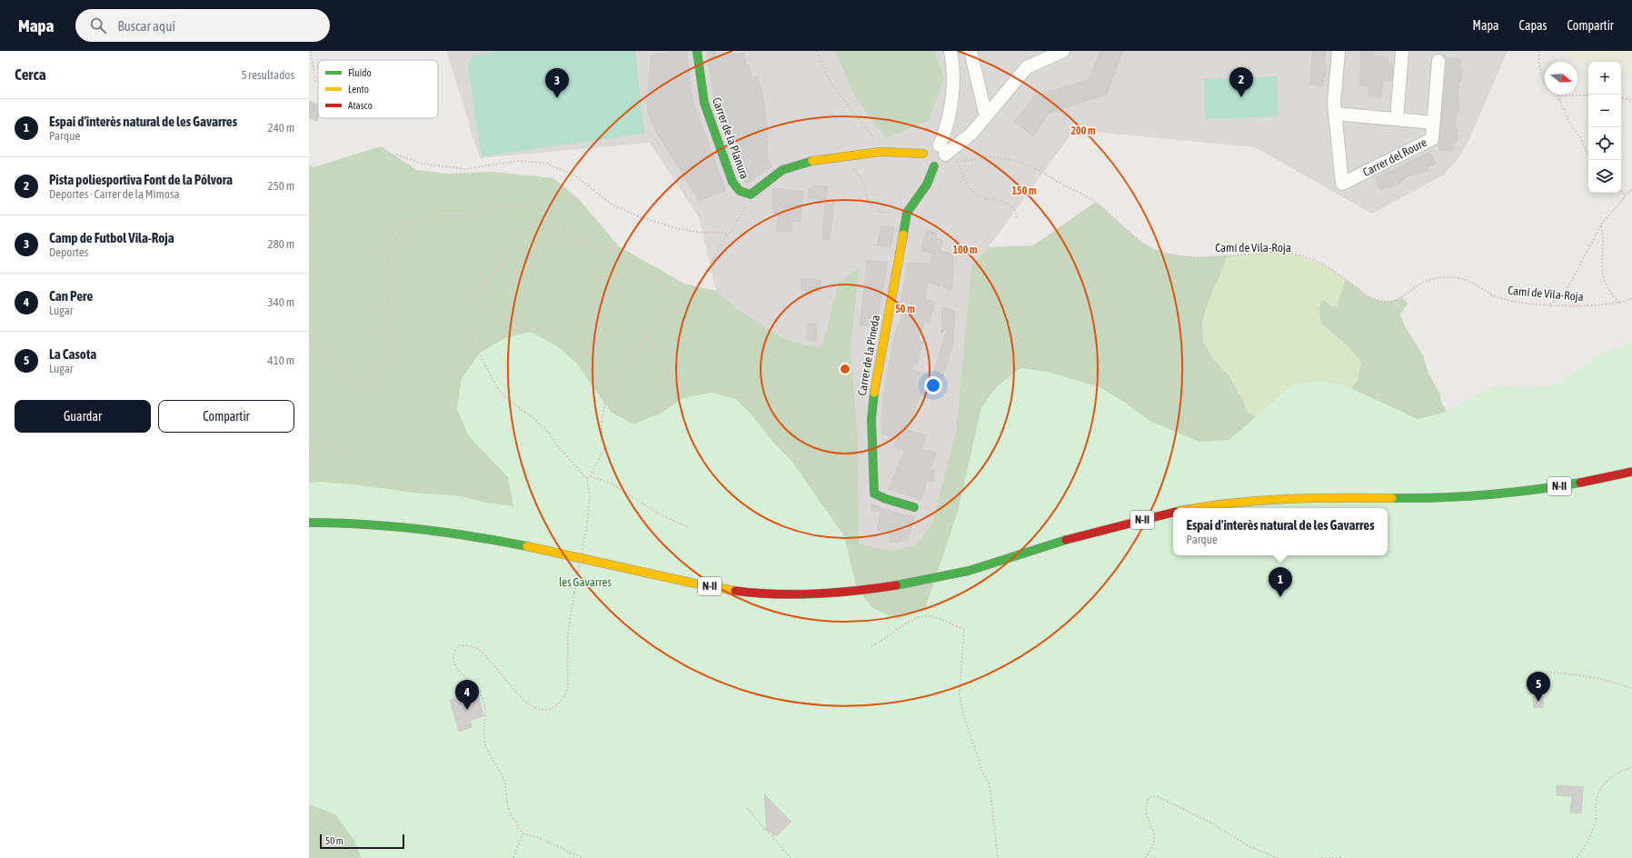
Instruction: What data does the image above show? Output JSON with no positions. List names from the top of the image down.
{
  "streets": {
    "main road": ["Carrer de la Planura", "Carrer de la Pineda", "N-II"],
    "street": ["Carrer del Roure"],
    "path": ["Camí de Vila-Roja"]
  },
  "crossings": [
    ["Carrer de la Planura", "Camí de Vila-Roja"],
    ["Carrer de la Planura", "Carrer de la Pineda"],
    ["Camí de Vila-Roja", "Carrer de la Pineda"]
  ],
  "parks": ["les Gavarres"],
  "legend": ["Fluido", "Lento", "Atasco"],
  "scale_bar": "50 m",
  "north": "right",
  "page": {
    "header": "Mapa",
    "search": "Buscar aquí",
    "nav": ["Mapa", "Capas", "Compartir"],
    "heading": ["Cerca", "5 resultados"],
    "map_buttons": ["+", "−"],
    "pins": [
      "2",
      "3",
      "1",
      "5",
      "4"
    ],
    "list": [
      {
        "mark": "1",
        "name": "Espai d'interès natural de les Gavarres",
        "note": "Parque",
        "value": "240 m"
      },
      {
        "mark": "2",
        "name": "Pista poliesportiva Font de la Pólvora",
        "note": "Deportes · Carrer de la Mimosa",
        "value": "250 m"
      },
      {
        "mark": "3",
        "name": "Camp de Futbol Vila-Roja",
        "note": "Deportes",
        "value": "280 m"
      },
      {
        "mark": "4",
        "name": "Can Pere",
        "note": "Lugar",
        "value": "340 m"
      },
      {
        "mark": "5",
        "name": "La Casota",
        "note": "Lugar",
        "value": "410 m"
      }
    ],
    "buttons": ["Guardar", "Compartir"],
    "popup": ["Espai d'interès natural de les Gavarres", "Parque"],
    "scale": "50 m"
  },
  "rings": [
    "200 m",
    "150 m",
    "100 m",
    "50 m"
  ]
}
